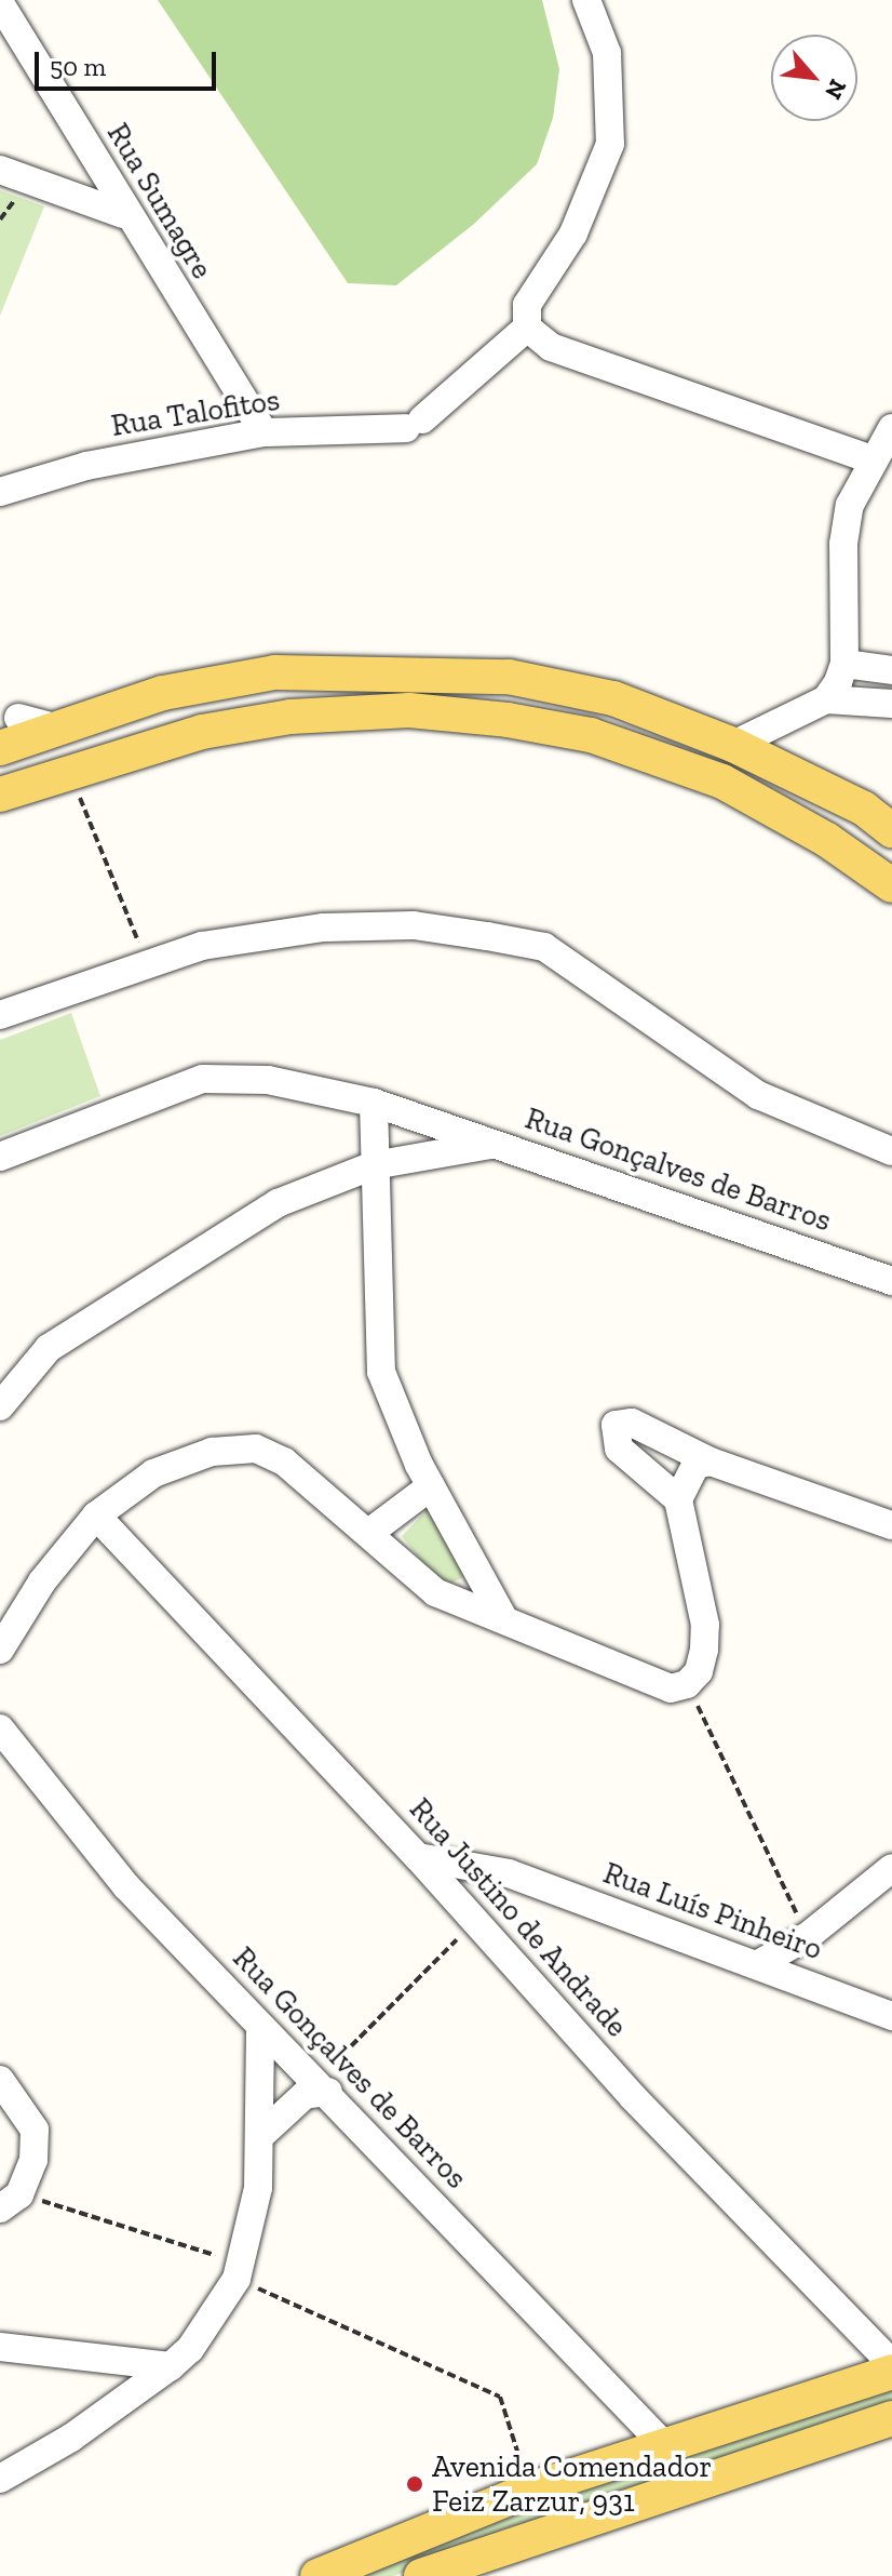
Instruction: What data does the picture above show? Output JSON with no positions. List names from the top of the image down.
{
  "streets": {
    "street": [
      "Rua Sumagre",
      "Rua Talofitos",
      "Rua Gonçalves de Barros",
      "Rua Luís Pinheiro",
      "Rua Justino de Andrade"
    ]
  },
  "crossings": [
    ["Rua Sumagre", "Rua Talofitos"],
    ["Rua Luís Pinheiro", "Rua Justino de Andrade"]
  ],
  "places": ["Avenida Comendador Feiz Zarzur, 931"],
  "scale_bar": "50 m",
  "north": "bottom right"
}
